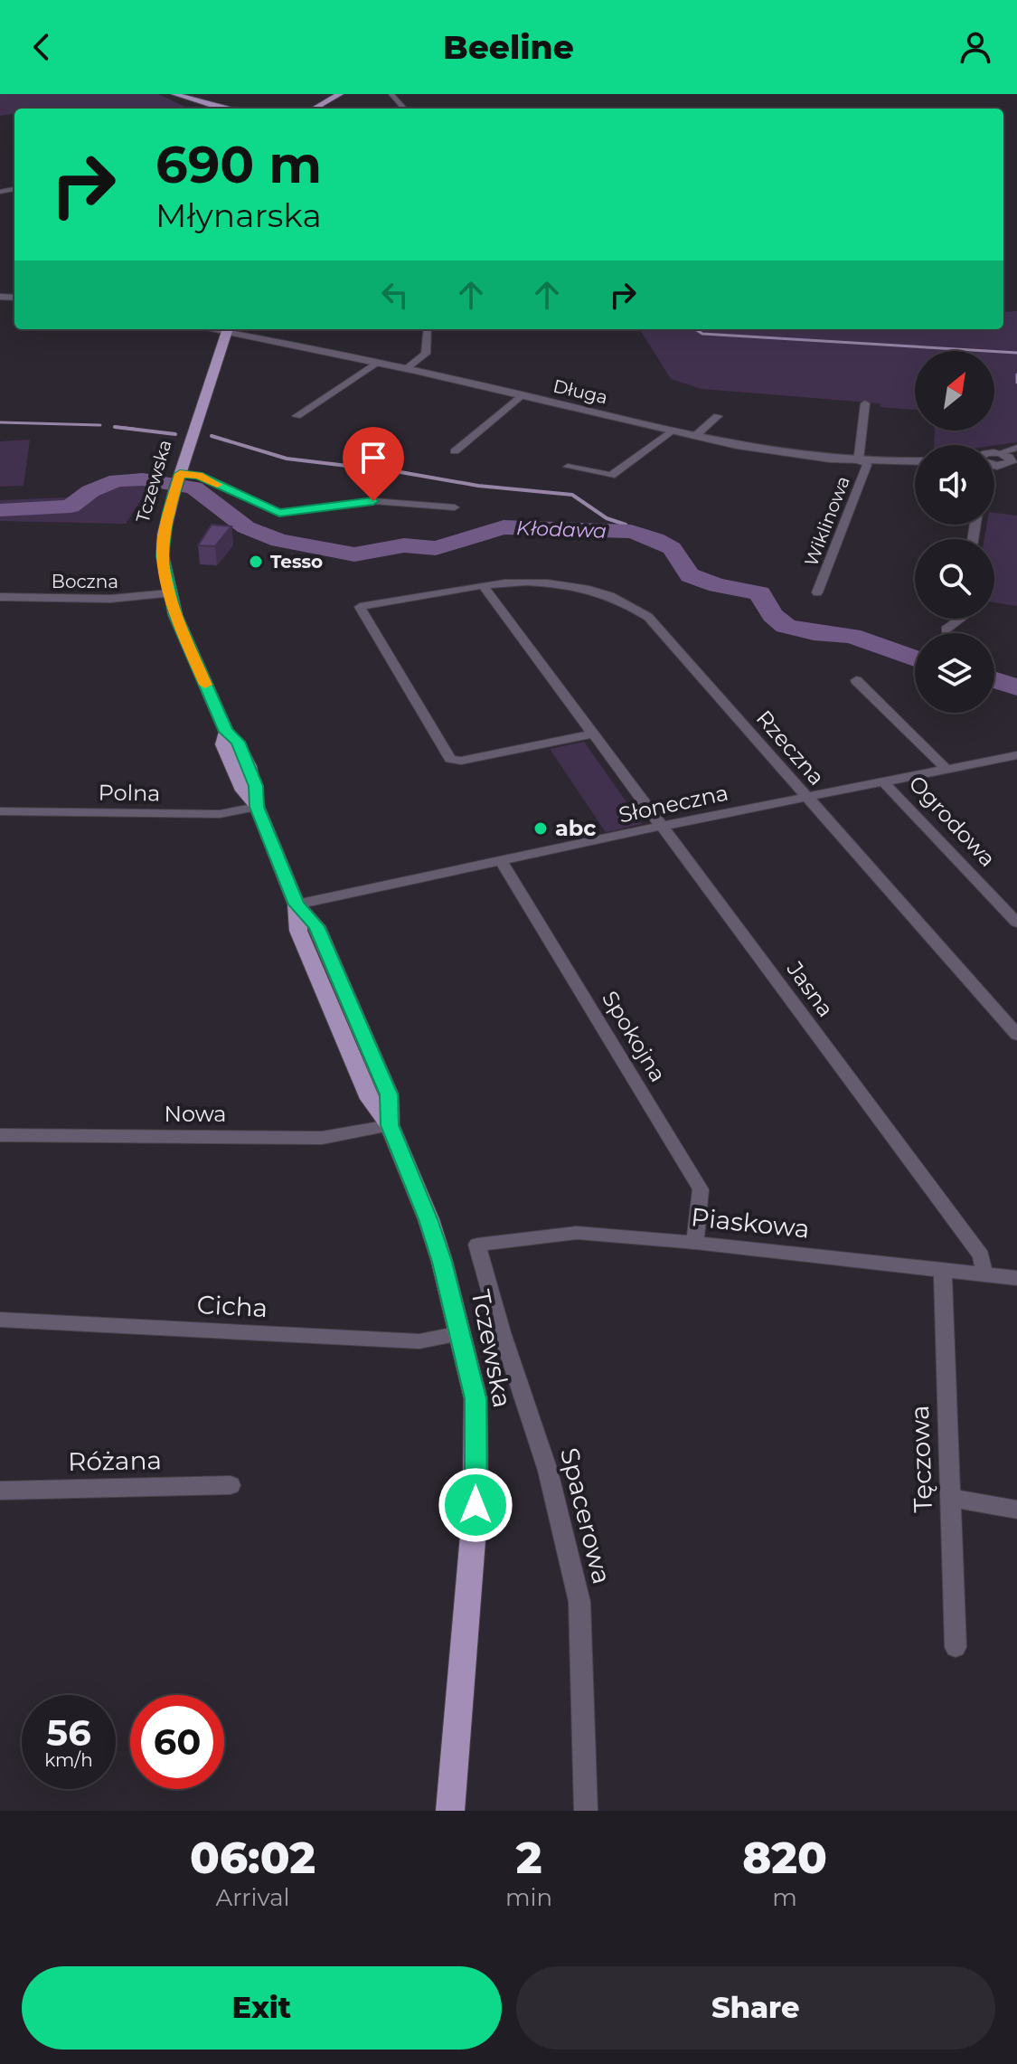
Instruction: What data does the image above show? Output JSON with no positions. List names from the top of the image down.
{
  "streets": {
    "main road": ["Tczewska"],
    "street": [
      "Długa",
      "Wiklinowa",
      "Boczna",
      "Rzeczna",
      "Polna",
      "Słoneczna",
      "Ogrodowa",
      "Jasna",
      "Spokojna",
      "Nowa",
      "Piaskowa",
      "Cicha",
      "Tęczowa",
      "Różana",
      "Spacerowa"
    ]
  },
  "crossings": [
    ["Długa", "Tczewska"],
    ["Długa", "Wiklinowa"],
    ["Tczewska", "Boczna"],
    ["Tczewska", "Polna"],
    ["Tczewska", "Słoneczna"],
    ["Tczewska", "Nowa"],
    ["Tczewska", "Cicha"],
    ["Rzeczna", "Słoneczna"],
    ["Rzeczna", "Jasna"],
    ["Słoneczna", "Ogrodowa"],
    ["Słoneczna", "Jasna"],
    ["Słoneczna", "Spokojna"],
    ["Jasna", "Piaskowa"],
    ["Spokojna", "Piaskowa"],
    ["Piaskowa", "Tęczowa"],
    ["Piaskowa", "Spacerowa"]
  ],
  "water": ["Kłodawa"],
  "places": ["Tesso", "abc"],
  "north": "top right",
  "page": {
    "header": "Beeline",
    "turn": ["690 m", "Młynarska"],
    "speed": "56 km/h",
    "limit": "60",
    "eta": [
      "06:02",
      "Arrival",
      "2",
      "min",
      "820",
      "m"
    ],
    "buttons": ["Exit", "Share"]
  }
}
